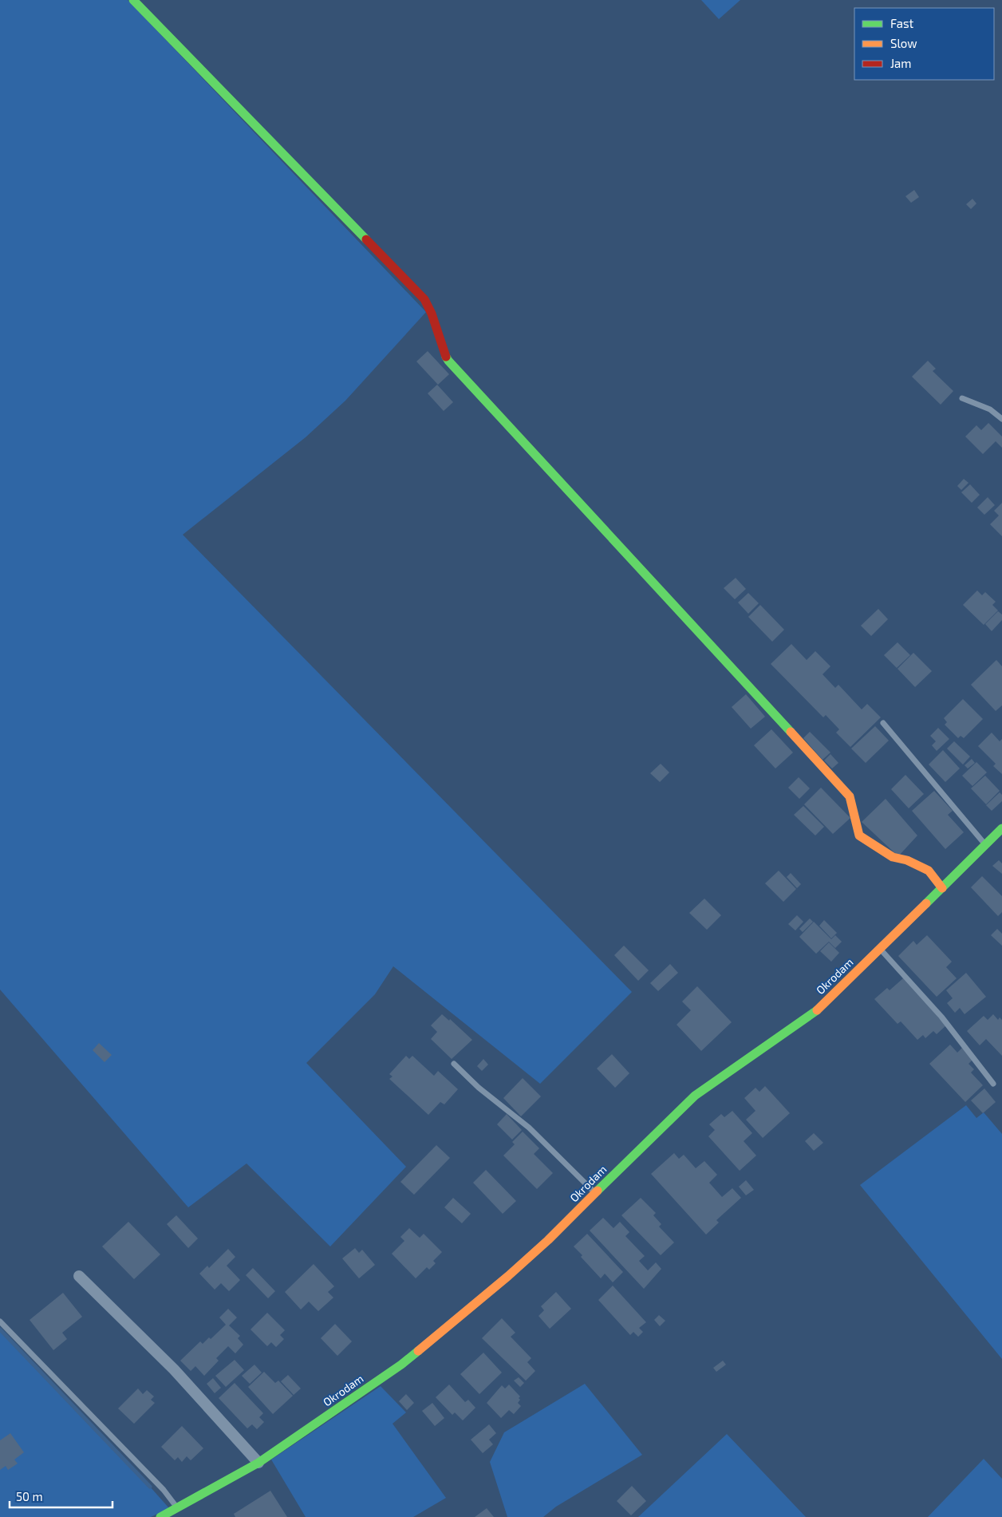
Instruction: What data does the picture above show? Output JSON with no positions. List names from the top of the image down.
{
  "streets": {
    "street": ["Okrodam"]
  },
  "legend": ["Fast", "Slow", "Jam"],
  "scale_bar": "50 m"
}
